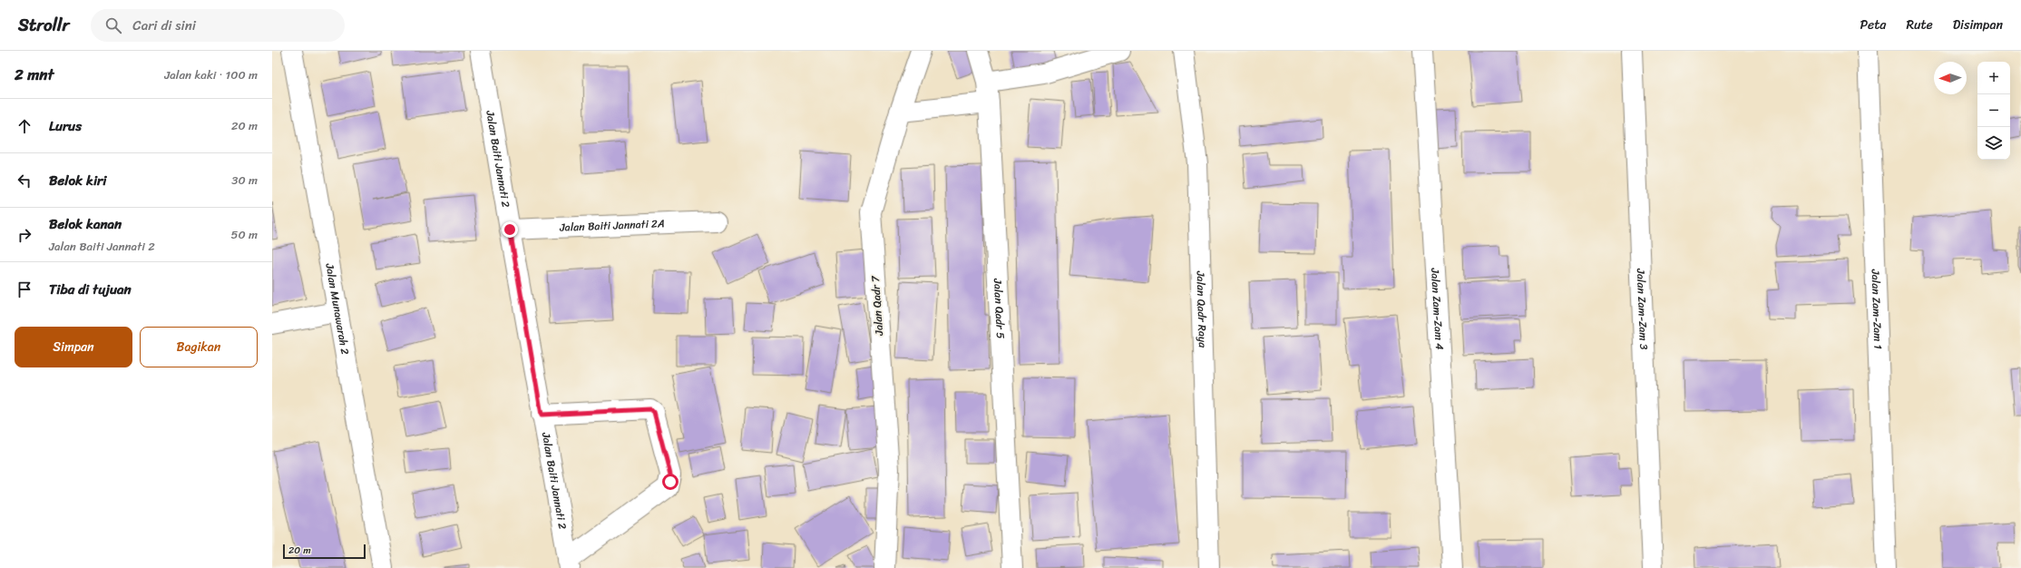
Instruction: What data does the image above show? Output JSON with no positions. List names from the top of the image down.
{
  "streets": {
    "street": [
      "Jalan Baiti Jannati 2",
      "Jalan Baiti Jannati 2A",
      "Jalan Qadr 7",
      "Jalan Qadr 5",
      "Jalan Munawarah 2",
      "Jalan Qadr Raya",
      "Jalan Zam-Zam 4",
      "Jalan Zam-Zam 3",
      "Jalan Zam-Zam 1"
    ]
  },
  "crossings": [
    ["Jalan Baiti Jannati 2", "Jalan Baiti Jannati 2A"]
  ],
  "scale_bar": "20 m",
  "north": "left",
  "page": {
    "header": "Strollr",
    "search": "Cari di sini",
    "nav": ["Peta", "Rute", "Disimpan"],
    "heading": ["2 mnt", "Jalan kaki · 100 m"],
    "map_buttons": ["+", "−"],
    "list": [
      ["Lurus", "20 m"],
      ["Belok kiri", "30 m"],
      ["Belok kanan", "Jalan Baiti Jannati 2", "50 m"],
      "Tiba di tujuan"
    ],
    "buttons": ["Simpan", "Bagikan"],
    "scale": "20 m"
  }
}
